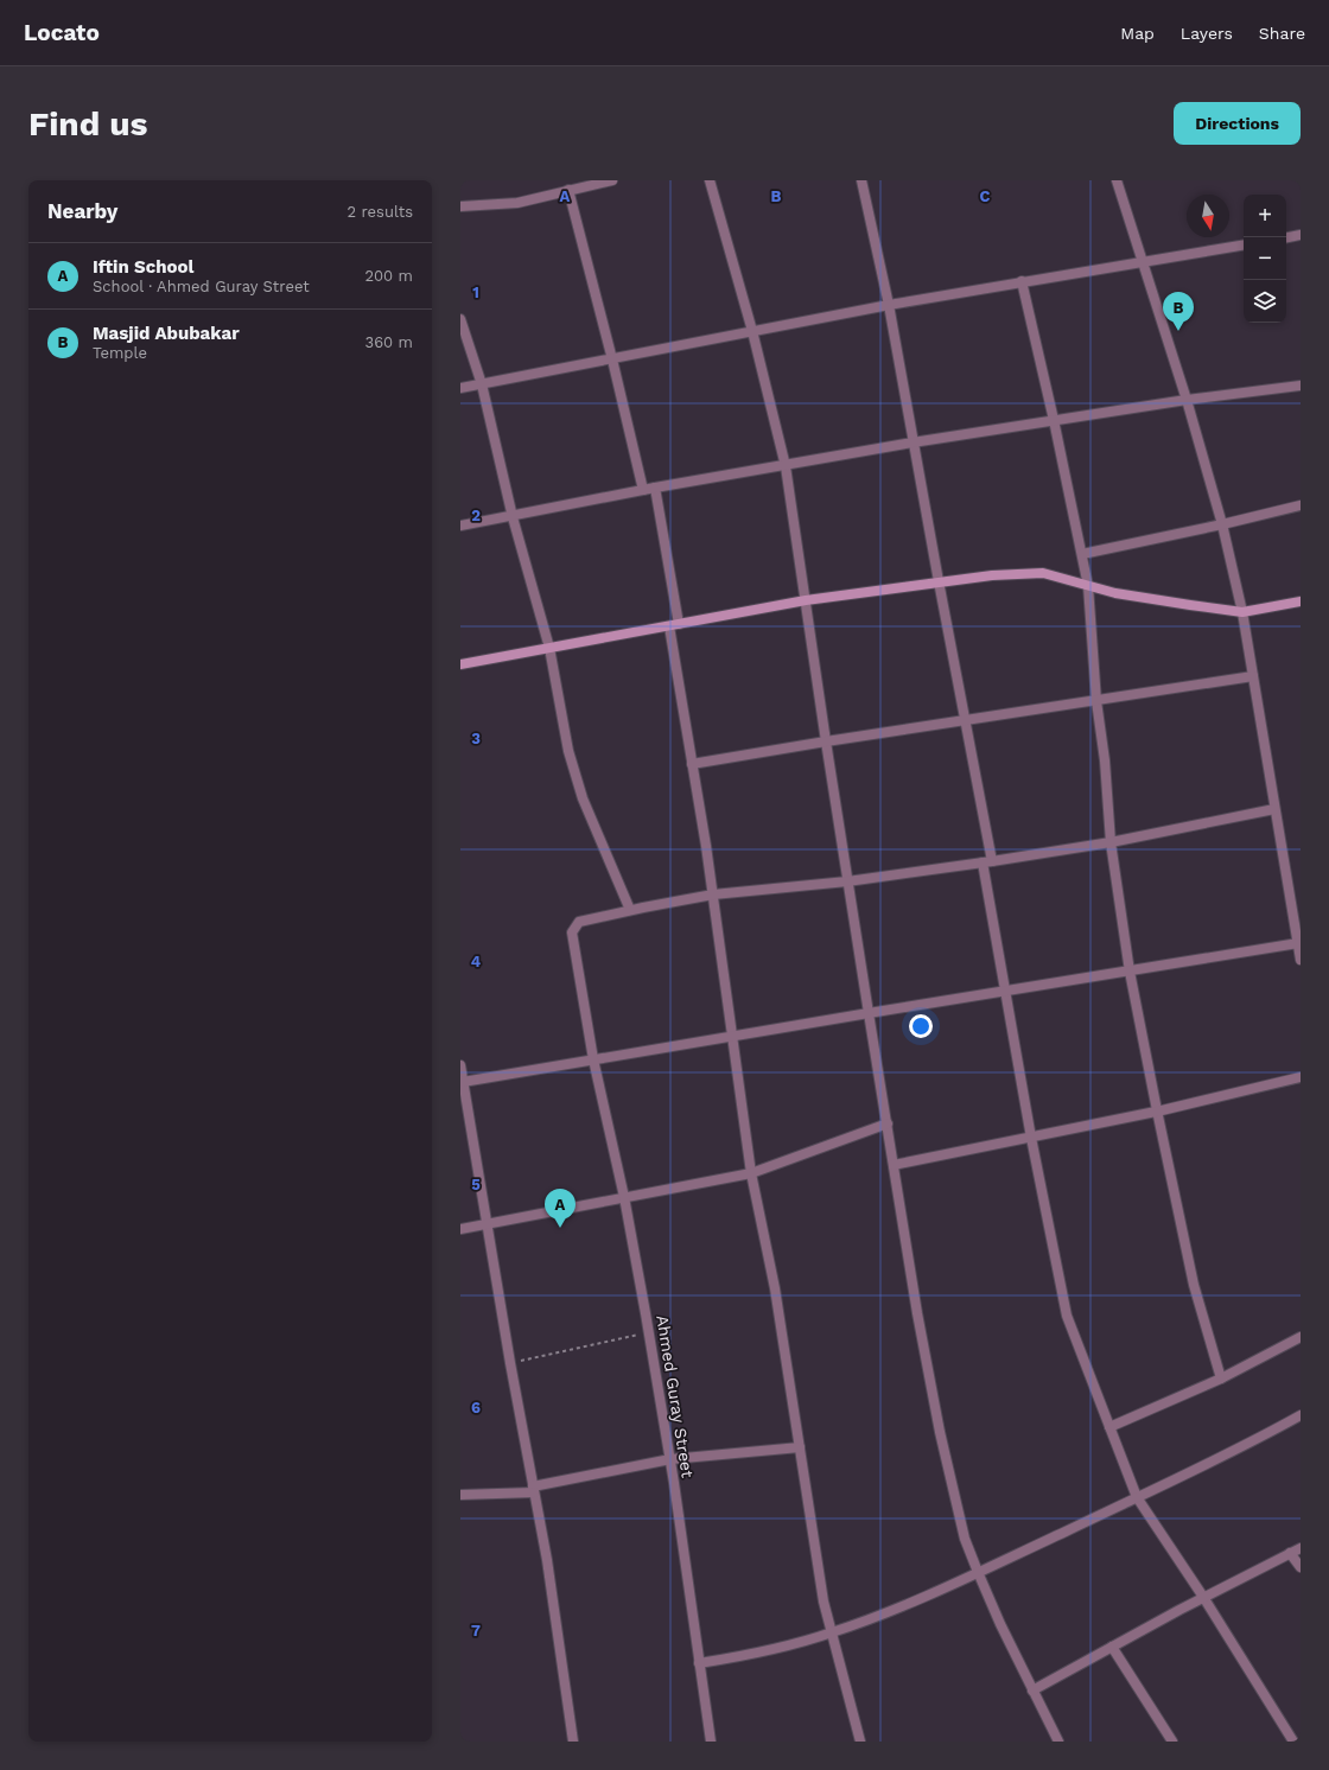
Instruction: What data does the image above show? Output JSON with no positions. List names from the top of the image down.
{
  "streets": {
    "street": ["Ahmed Guray Street"]
  },
  "north": "bottom",
  "page": {
    "header": "Locato",
    "nav": ["Map", "Layers", "Share"],
    "buttons": "Directions",
    "title": "Find us",
    "heading": ["Nearby", "2 results"],
    "map_buttons": ["+", "−"],
    "list": [
      {
        "mark": "A",
        "name": "Iftin School",
        "note": "School · Ahmed Guray Street",
        "value": "200 m"
      },
      {
        "mark": "B",
        "name": "Masjid Abubakar",
        "note": "Temple",
        "value": "360 m"
      }
    ],
    "pins": ["B", "A"]
  },
  "grid": {
    "columns": ["A", "B", "C"],
    "rows": [
      "1",
      "2",
      "3",
      "4",
      "5",
      "6",
      "7"
    ]
  }
}
